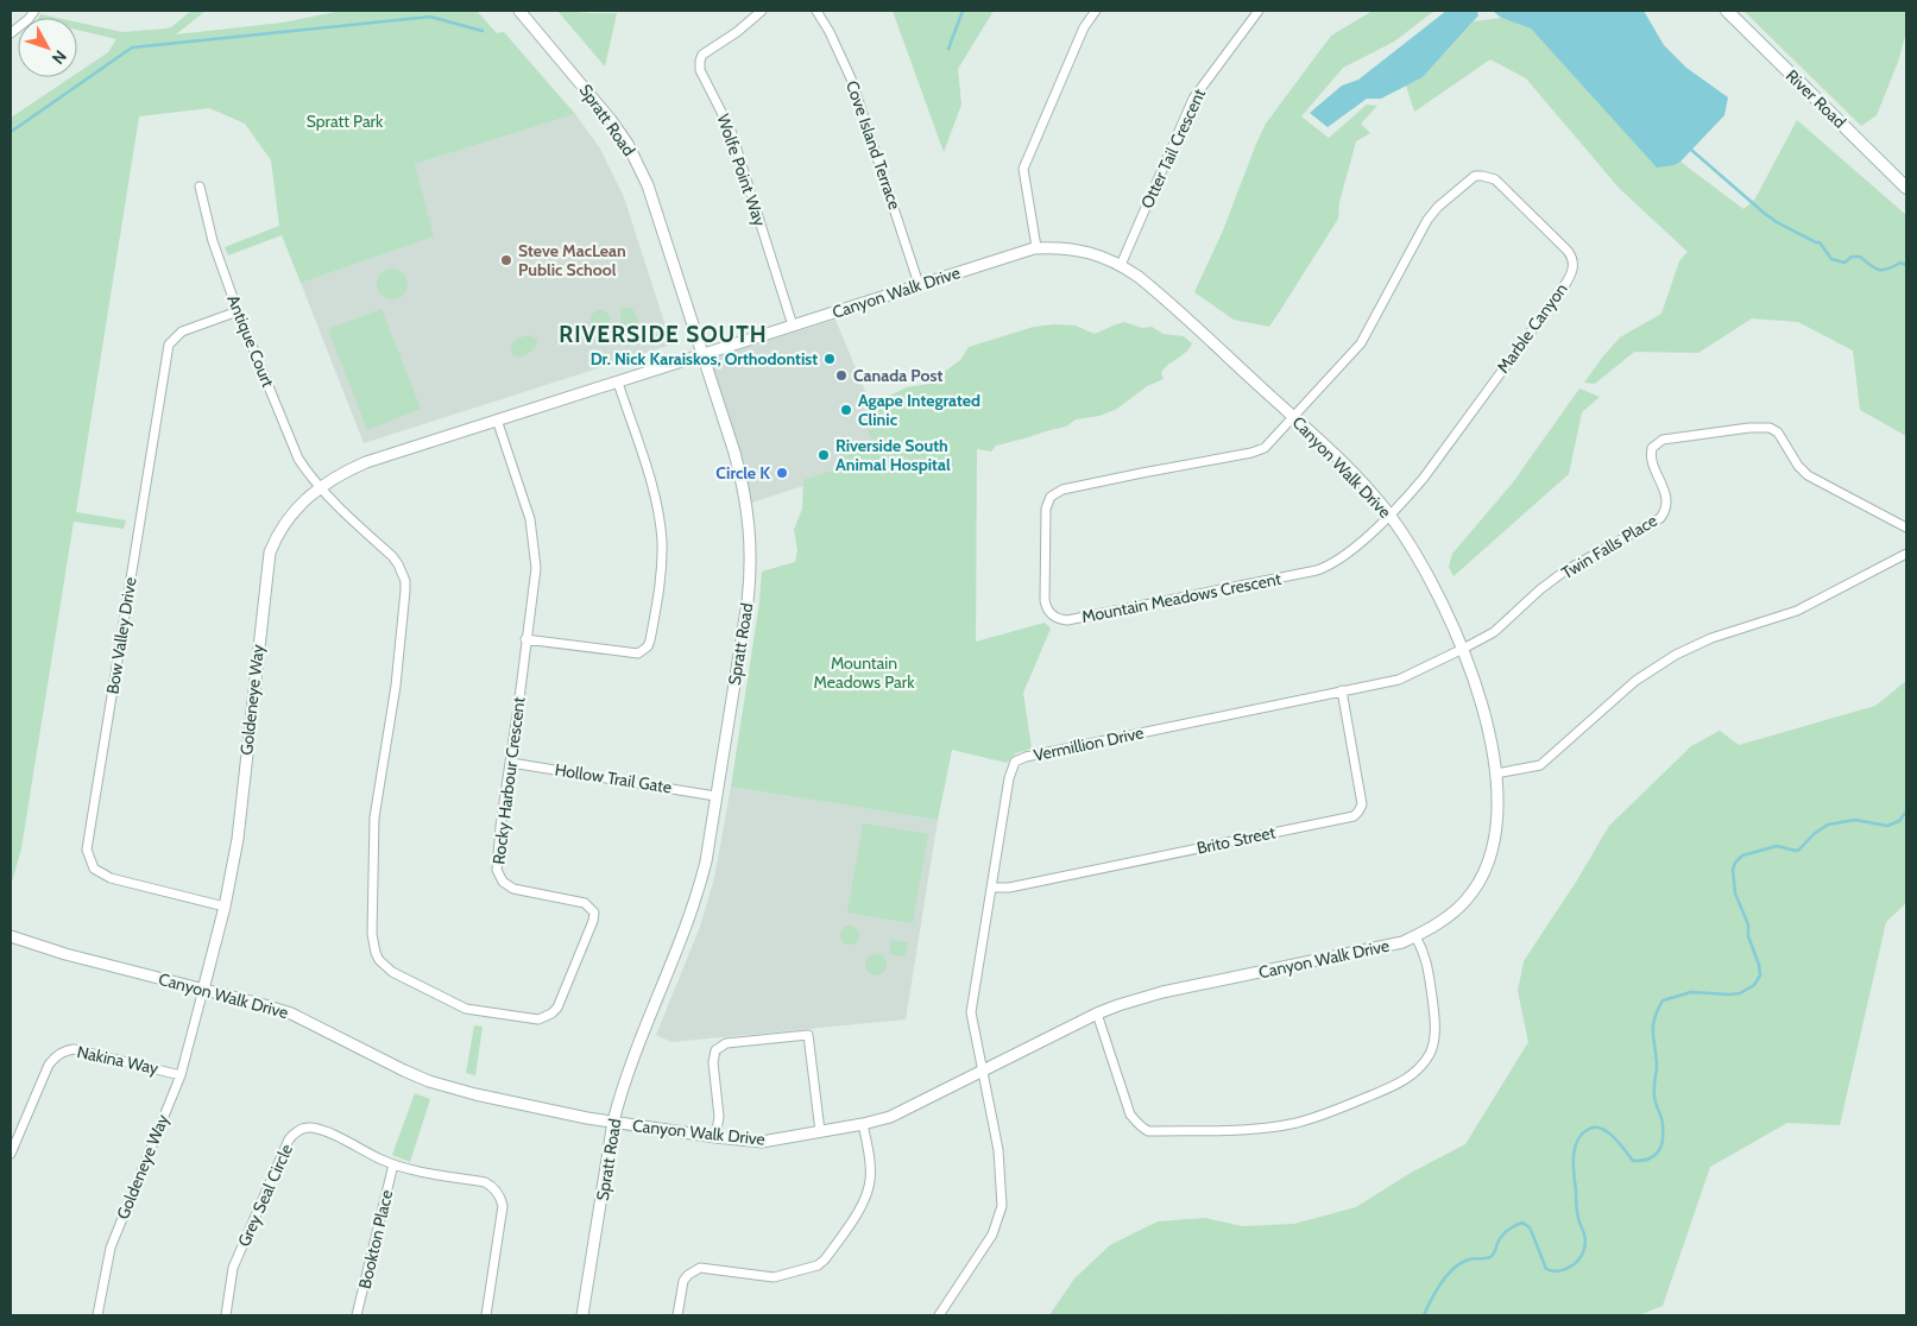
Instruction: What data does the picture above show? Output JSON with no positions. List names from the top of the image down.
{
  "streets": {
    "main road": ["River Road"],
    "street": [
      "Spratt Road",
      "Cove Island Terrace",
      "Otter Tail Crescent",
      "Wolfe Point Way",
      "Canyon Walk Drive",
      "Marble Canyon",
      "Antique Court",
      "Twin Falls Place",
      "Mountain Meadows Crescent",
      "Bow Valley Drive",
      "Goldeneye Way",
      "Vermillion Drive",
      "Hollow Trail Gate",
      "Rocky Harbour Crescent",
      "Brito Street",
      "Nakina Way",
      "Grey Seal Circle",
      "Bookton Place"
    ]
  },
  "crossings": [
    ["Spratt Road", "Canyon Walk Drive"],
    ["Spratt Road", "Goldeneye Way"],
    ["Spratt Road", "Hollow Trail Gate"],
    ["Cove Island Terrace", "Canyon Walk Drive"],
    ["Otter Tail Crescent", "Canyon Walk Drive"],
    ["Wolfe Point Way", "Canyon Walk Drive"],
    ["Canyon Walk Drive", "Marble Canyon"],
    ["Canyon Walk Drive", "Twin Falls Place"],
    ["Canyon Walk Drive", "Mountain Meadows Crescent"],
    ["Canyon Walk Drive", "Goldeneye Way"],
    ["Canyon Walk Drive", "Vermillion Drive"],
    ["Marble Canyon", "Mountain Meadows Crescent"],
    ["Antique Court", "Bow Valley Drive"],
    ["Antique Court", "Goldeneye Way"],
    ["Antique Court", "Rocky Harbour Crescent"],
    ["Twin Falls Place", "Vermillion Drive"],
    ["Bow Valley Drive", "Goldeneye Way"],
    ["Goldeneye Way", "Rocky Harbour Crescent"],
    ["Goldeneye Way", "Nakina Way"],
    ["Vermillion Drive", "Brito Street"],
    ["Hollow Trail Gate", "Rocky Harbour Crescent"],
    ["Grey Seal Circle", "Bookton Place"]
  ],
  "districts": ["RIVERSIDE SOUTH"],
  "parks": ["Spratt Park", "Mountain Meadows Park"],
  "places": [
    "Steve MacLean Public School",
    "Dr. Nick Karaiskos, Orthodontist",
    "Canada Post",
    "Agape Integrated Clinic",
    "Riverside South Animal Hospital",
    "Circle K"
  ],
  "north": "bottom right"
}
